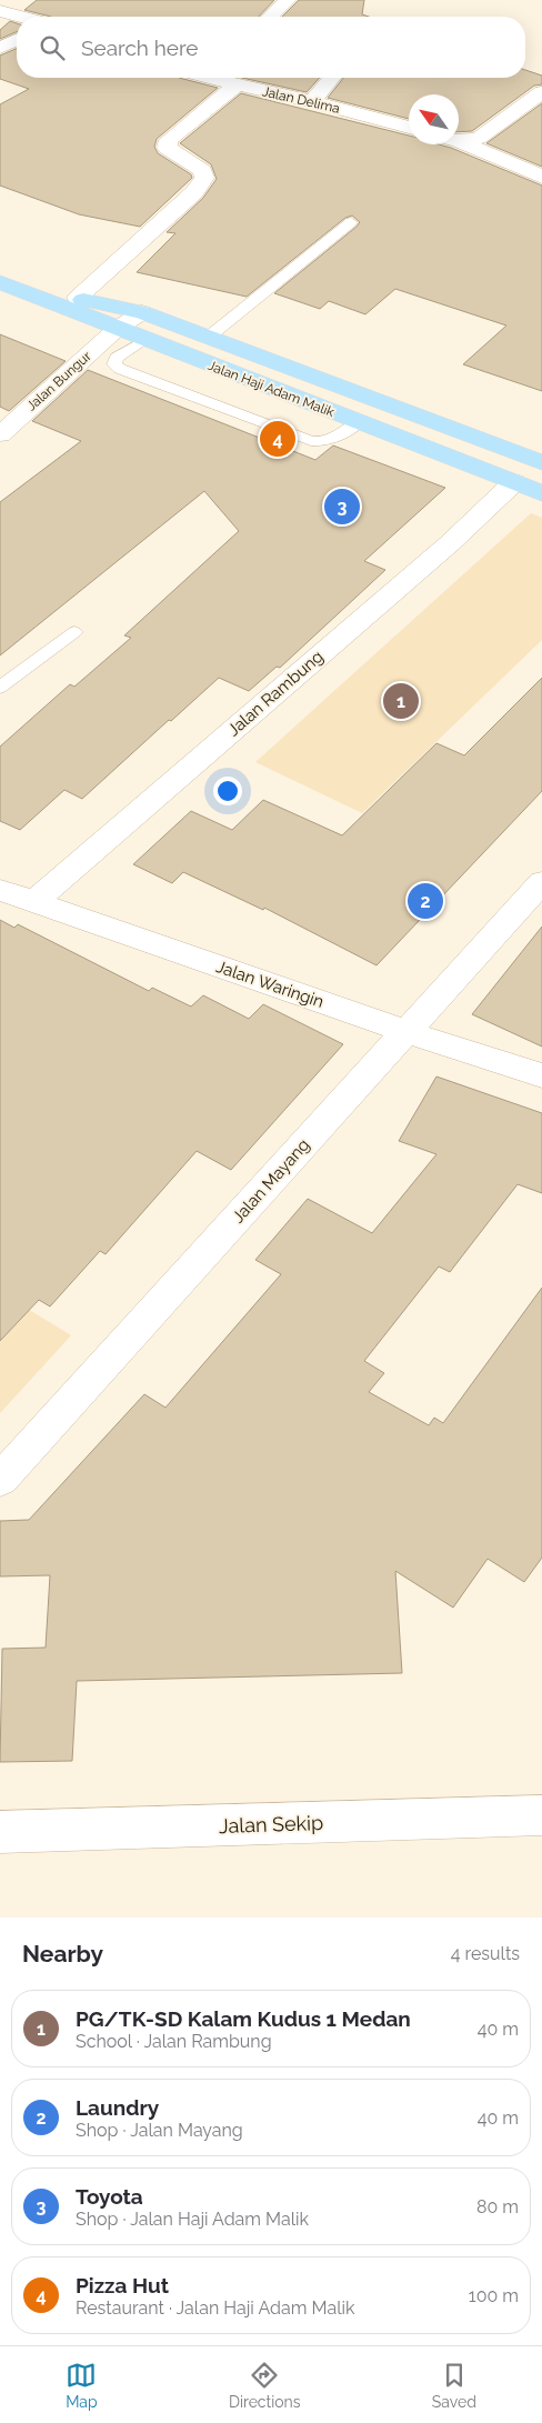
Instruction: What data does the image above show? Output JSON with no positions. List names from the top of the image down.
{
  "streets": {
    "main road": ["Jalan Haji Adam Malik"],
    "street": [
      "Jalan Delima",
      "Jalan Bungur",
      "Jalan Rambung",
      "Jalan Waringin",
      "Jalan Mayang",
      "Jalan Sekip"
    ]
  },
  "crossings": [
    ["Jalan Bungur", "Jalan Haji Adam Malik"],
    ["Jalan Haji Adam Malik", "Jalan Rambung"],
    ["Jalan Rambung", "Jalan Waringin"],
    ["Jalan Waringin", "Jalan Mayang"]
  ],
  "north": "top left",
  "page": {
    "search": "Search here",
    "pins": [
      "4",
      "3",
      "1",
      "2"
    ],
    "heading": ["Nearby", "4 results"],
    "list": [
      {
        "mark": "1",
        "name": "PG/TK-SD Kalam Kudus 1 Medan",
        "note": "School · Jalan Rambung",
        "value": "40 m"
      },
      {
        "mark": "2",
        "name": "Laundry",
        "note": "Shop · Jalan Mayang",
        "value": "40 m"
      },
      {
        "mark": "3",
        "name": "Toyota",
        "note": "Shop · Jalan Haji Adam Malik",
        "value": "80 m"
      },
      {
        "mark": "4",
        "name": "Pizza Hut",
        "note": "Restaurant · Jalan Haji Adam Malik",
        "value": "100 m"
      }
    ],
    "nav": ["Map", "Directions", "Saved"]
  }
}
